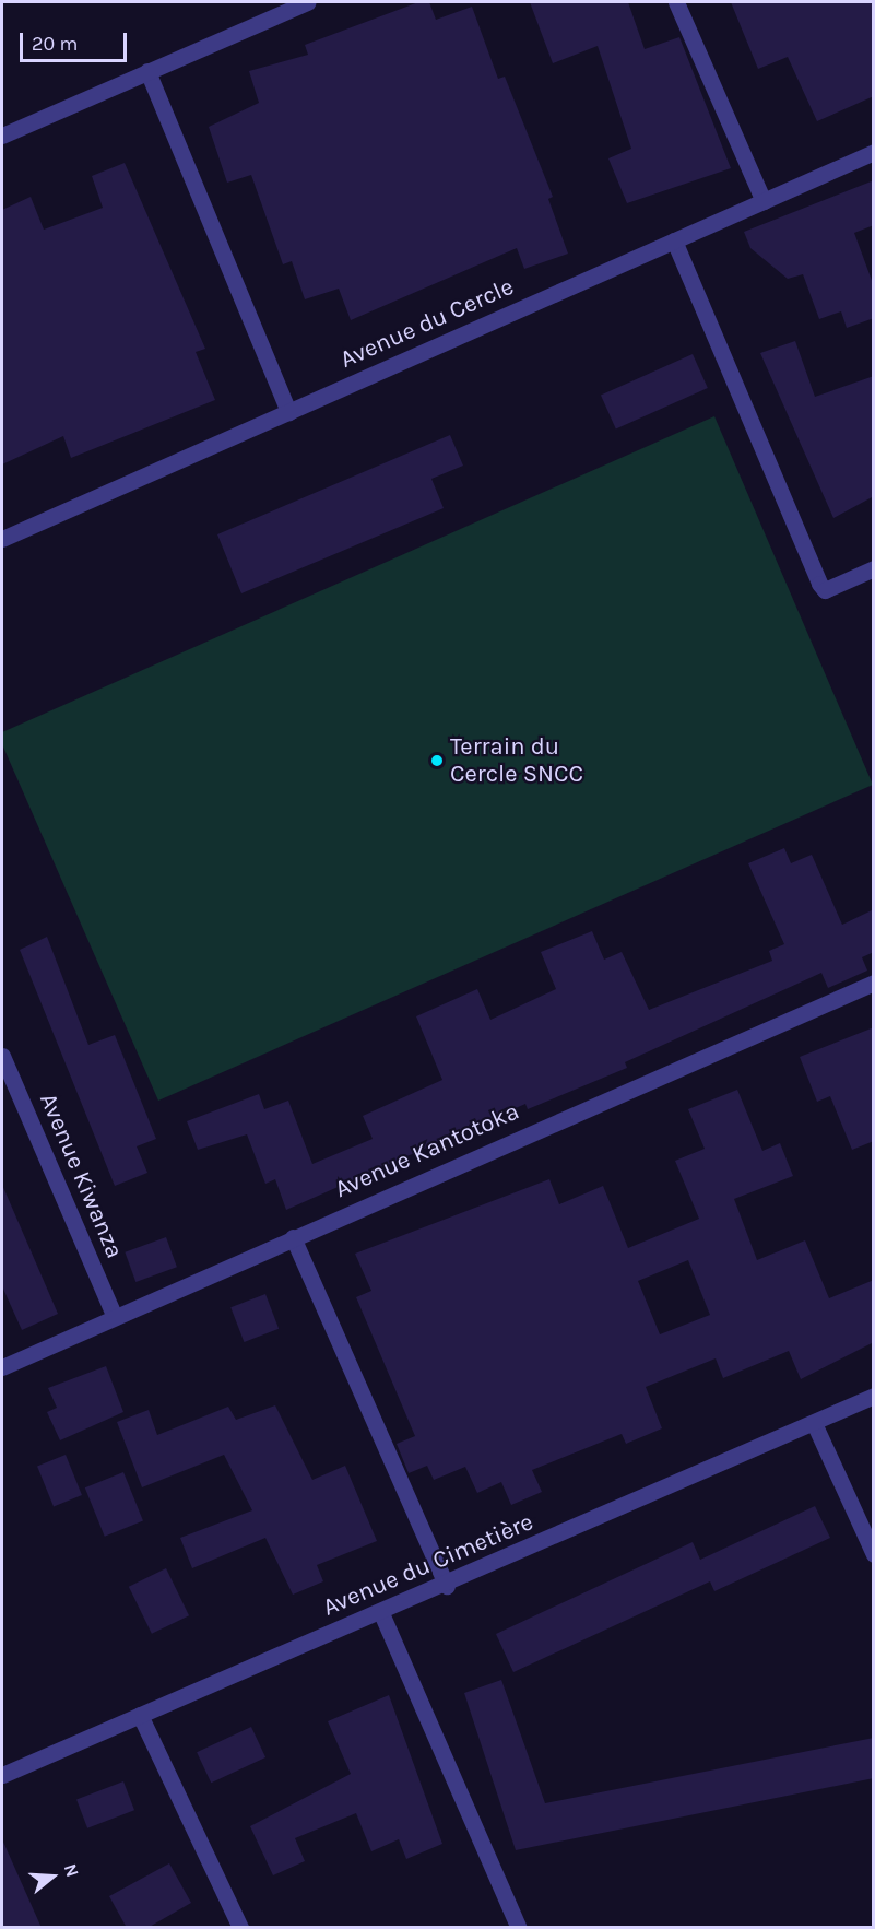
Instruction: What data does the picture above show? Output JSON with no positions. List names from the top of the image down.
{
  "streets": {
    "street": [
      "Avenue du Cercle",
      "Avenue Kantotoka",
      "Avenue Kiwanza",
      "Avenue du Cimetière"
    ]
  },
  "crossings": [
    ["Avenue Kantotoka", "Avenue Kiwanza"]
  ],
  "places": ["Terrain du Cercle SNCC"],
  "scale_bar": "20 m",
  "north": "right"
}
